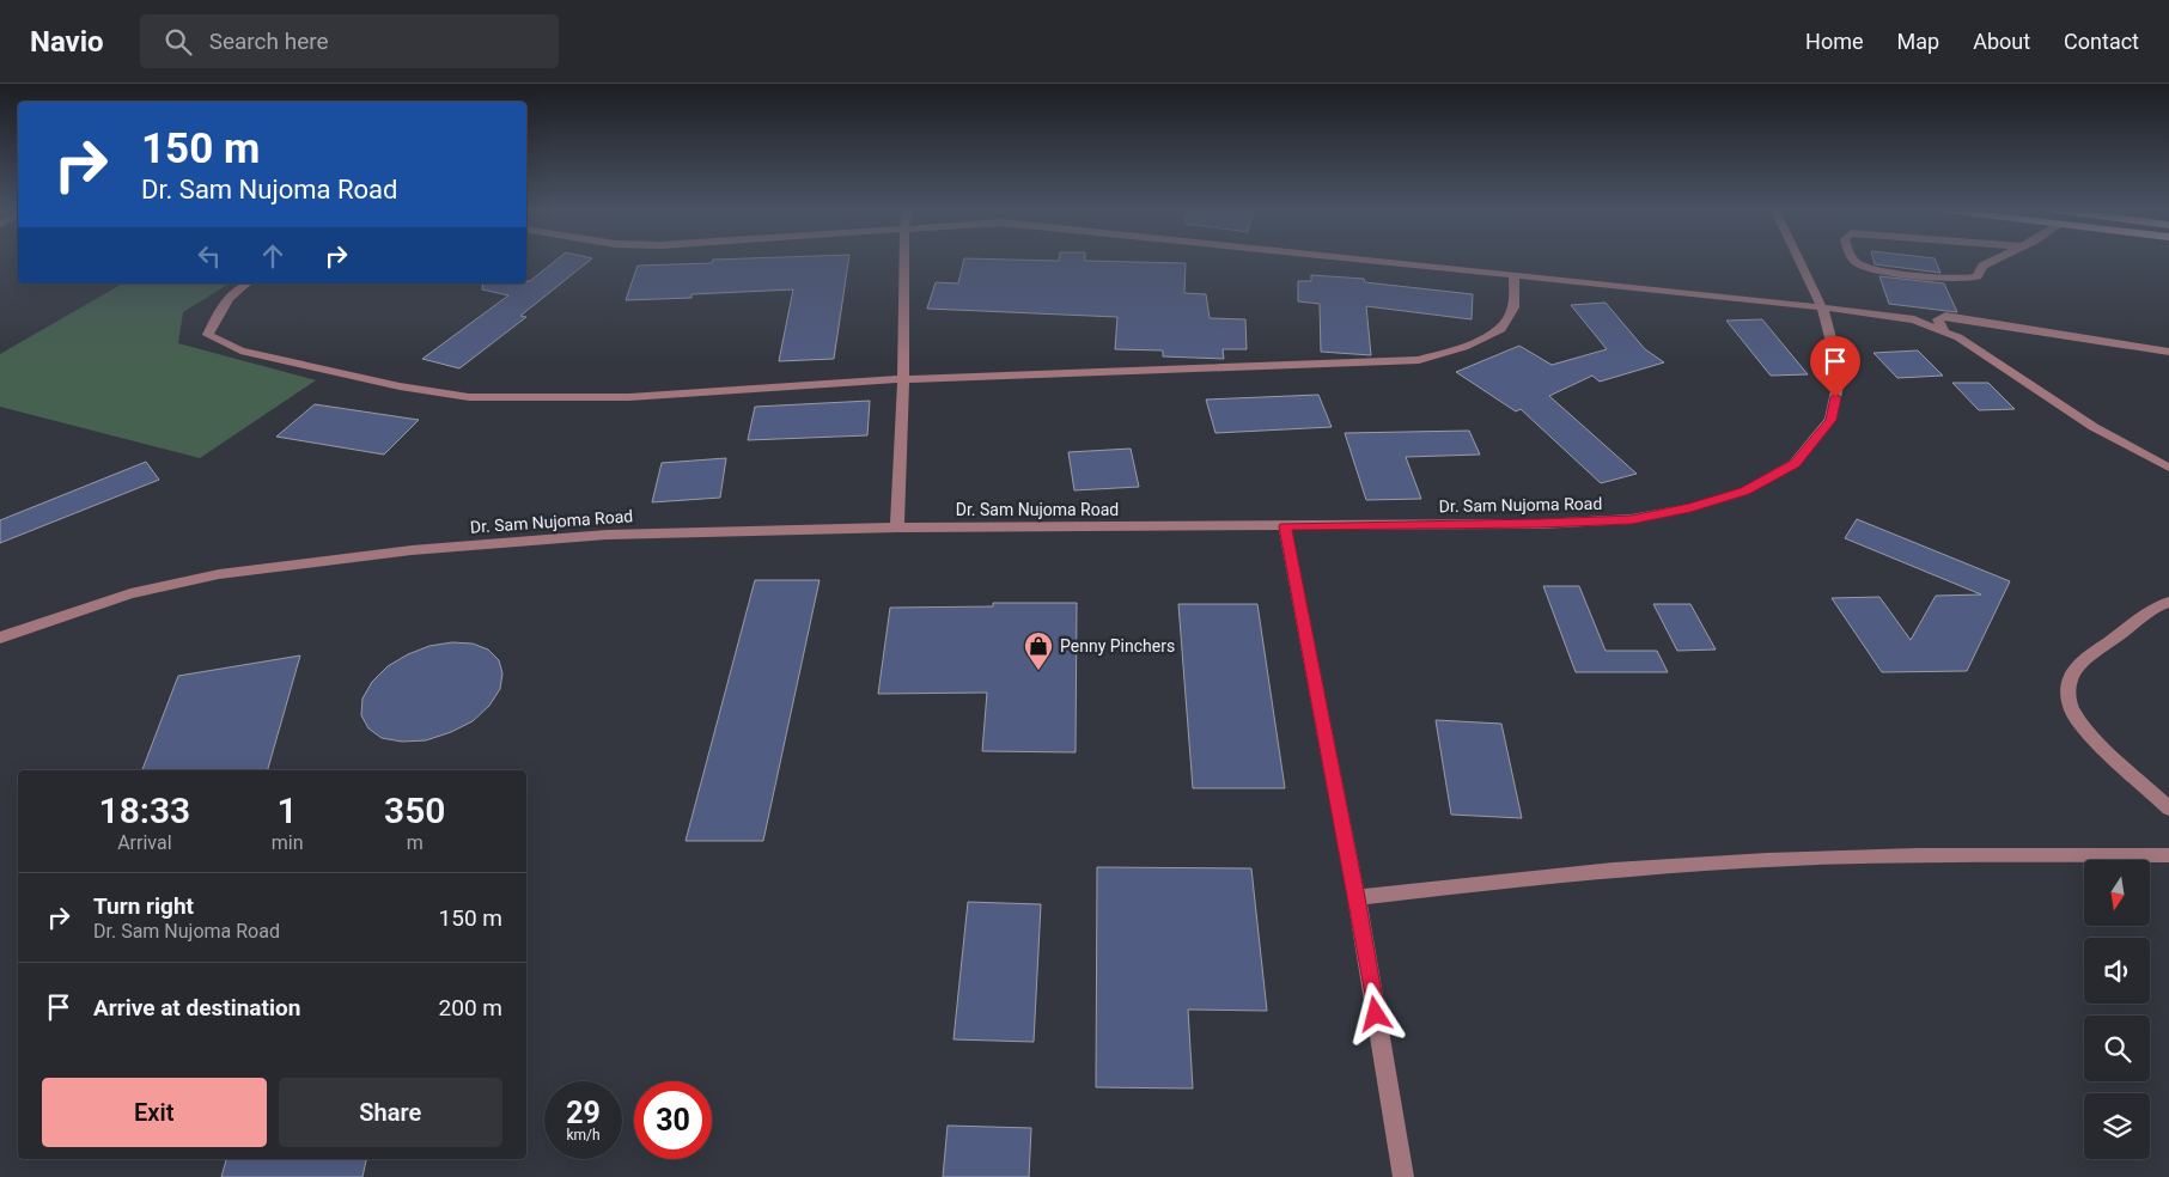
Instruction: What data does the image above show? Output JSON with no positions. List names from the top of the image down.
{
  "streets": {
    "street": ["Dr. Sam Nujoma Road"]
  },
  "places": {
    "shop": ["Penny Pinchers"]
  },
  "north": "bottom",
  "page": {
    "header": "Navio",
    "search": "Search here",
    "nav": [
      "Home",
      "Map",
      "About",
      "Contact"
    ],
    "turn": ["150 m", "Dr. Sam Nujoma Road"],
    "eta": [
      "18:33",
      "Arrival",
      "1",
      "min",
      "350",
      "m"
    ],
    "list": [
      {
        "name": "Turn right",
        "note": "Dr. Sam Nujoma Road",
        "value": "150 m"
      },
      {
        "name": "Arrive at destination",
        "value": "200 m"
      }
    ],
    "buttons": ["Exit", "Share"],
    "speed": "29 km/h",
    "limit": "30"
  }
}
